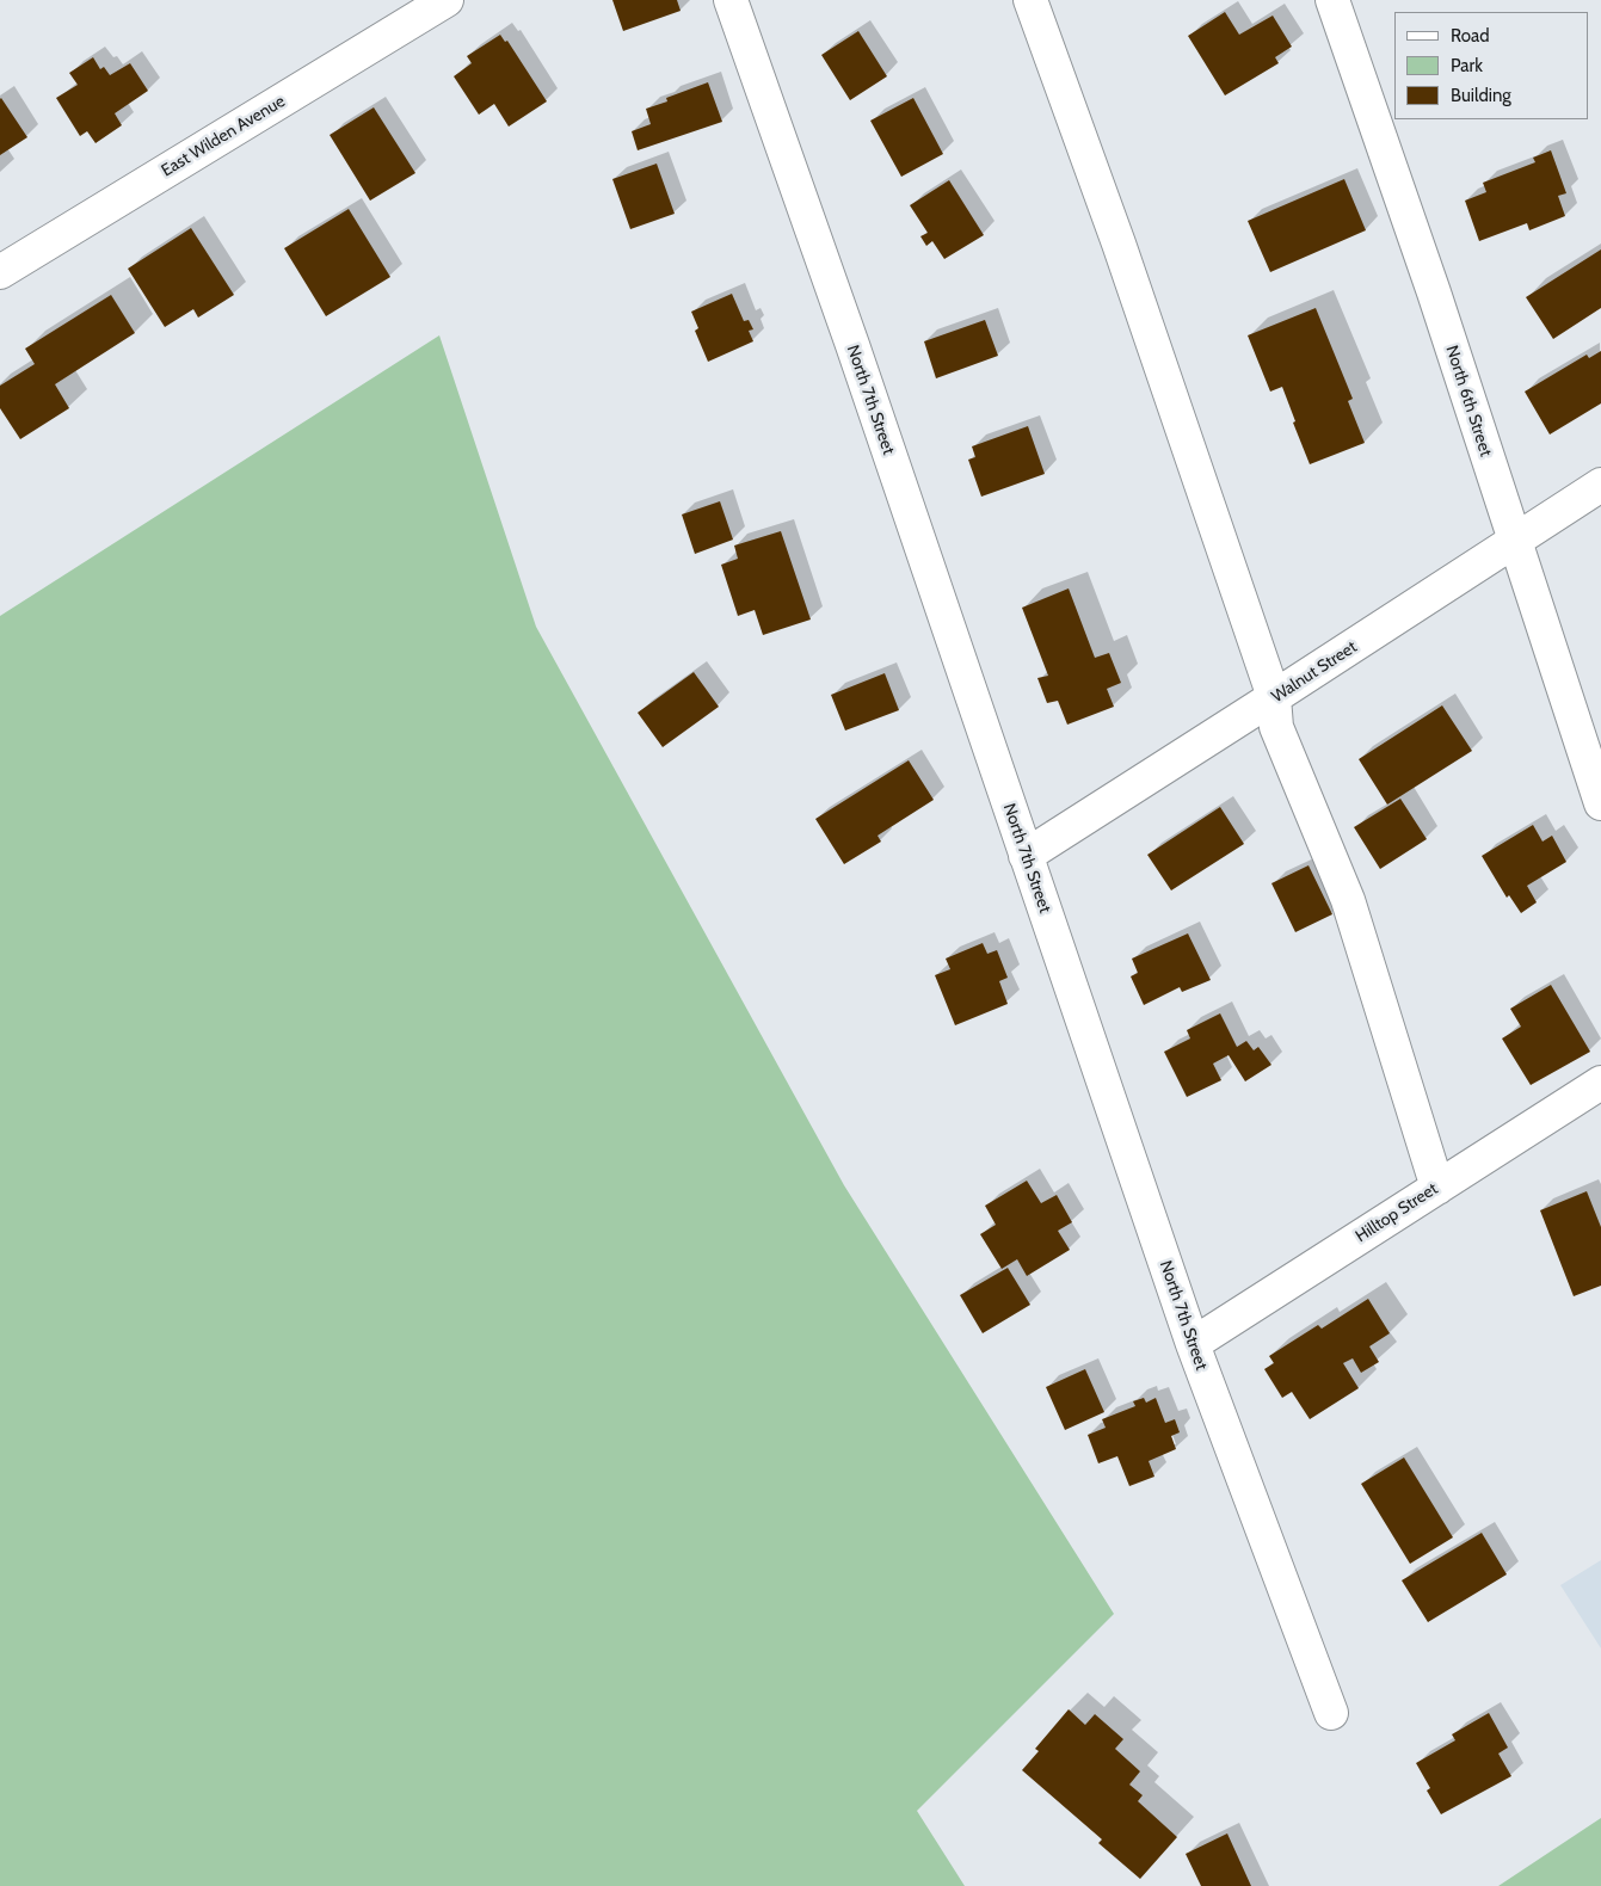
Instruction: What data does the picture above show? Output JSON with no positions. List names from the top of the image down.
{
  "streets": {
    "street": [
      "East Wilden Avenue",
      "North 7th Street",
      "North 6th Street",
      "Walnut Street",
      "Hilltop Street"
    ]
  },
  "crossings": [
    ["North 7th Street", "Walnut Street"],
    ["North 7th Street", "Hilltop Street"],
    ["North 6th Street", "Walnut Street"]
  ],
  "legend": ["Road", "Park", "Building"]
}
